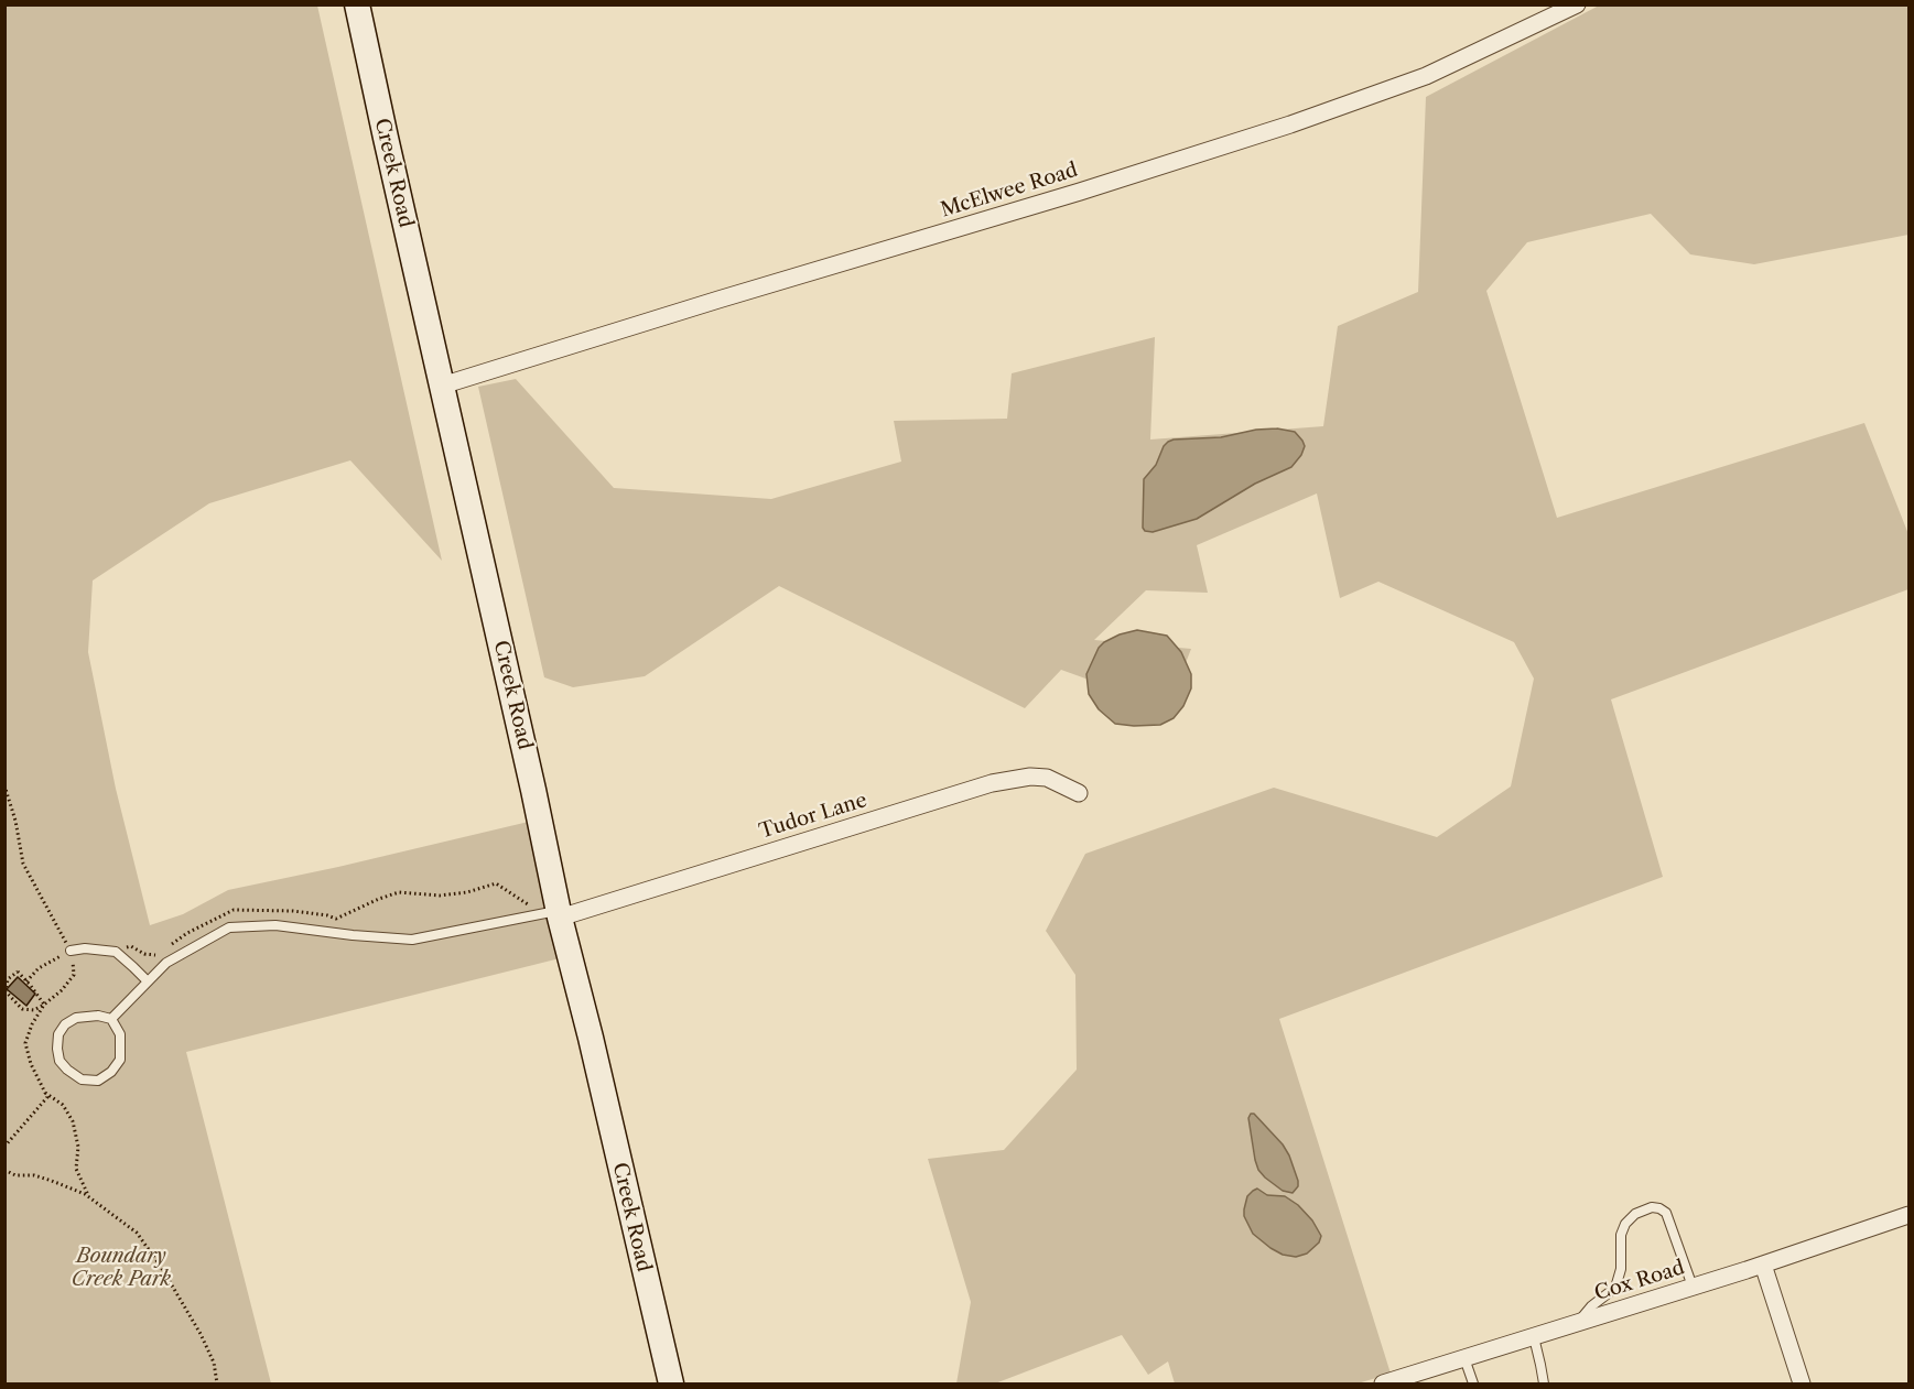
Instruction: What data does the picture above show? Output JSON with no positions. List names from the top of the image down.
{
  "streets": {
    "main road": ["Creek Road"],
    "street": ["McElwee Road", "Tudor Lane", "Cox Road"]
  },
  "crossings": [
    ["Creek Road", "McElwee Road"],
    ["Creek Road", "Tudor Lane"]
  ],
  "parks": ["Boundary Creek Park"]
}
